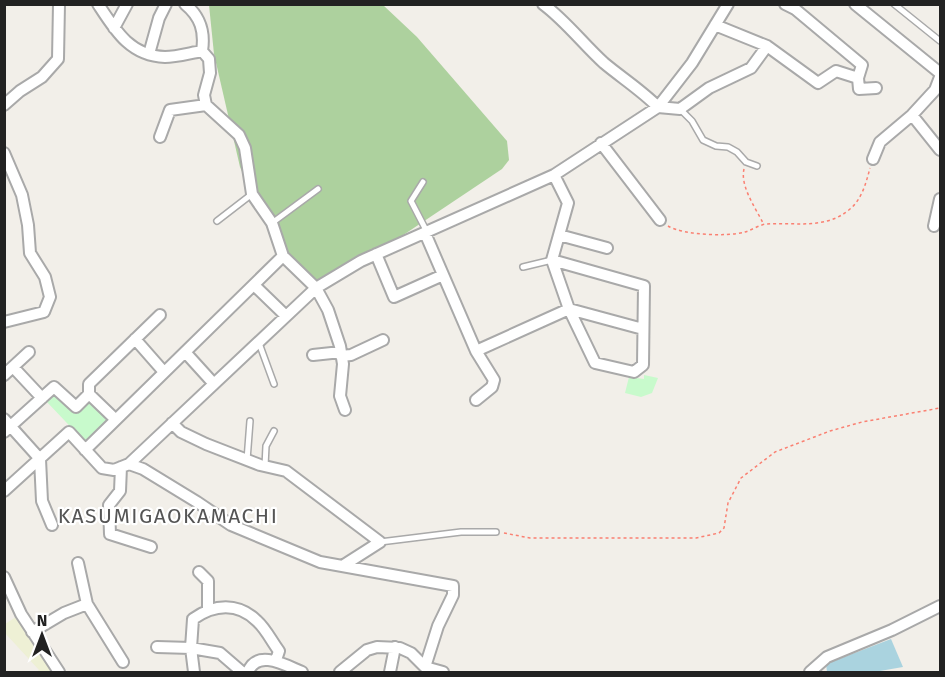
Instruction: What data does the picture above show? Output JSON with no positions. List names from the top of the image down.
{
  "districts": ["KASUMIGAOKAMACHI"],
  "north": "top"
}
